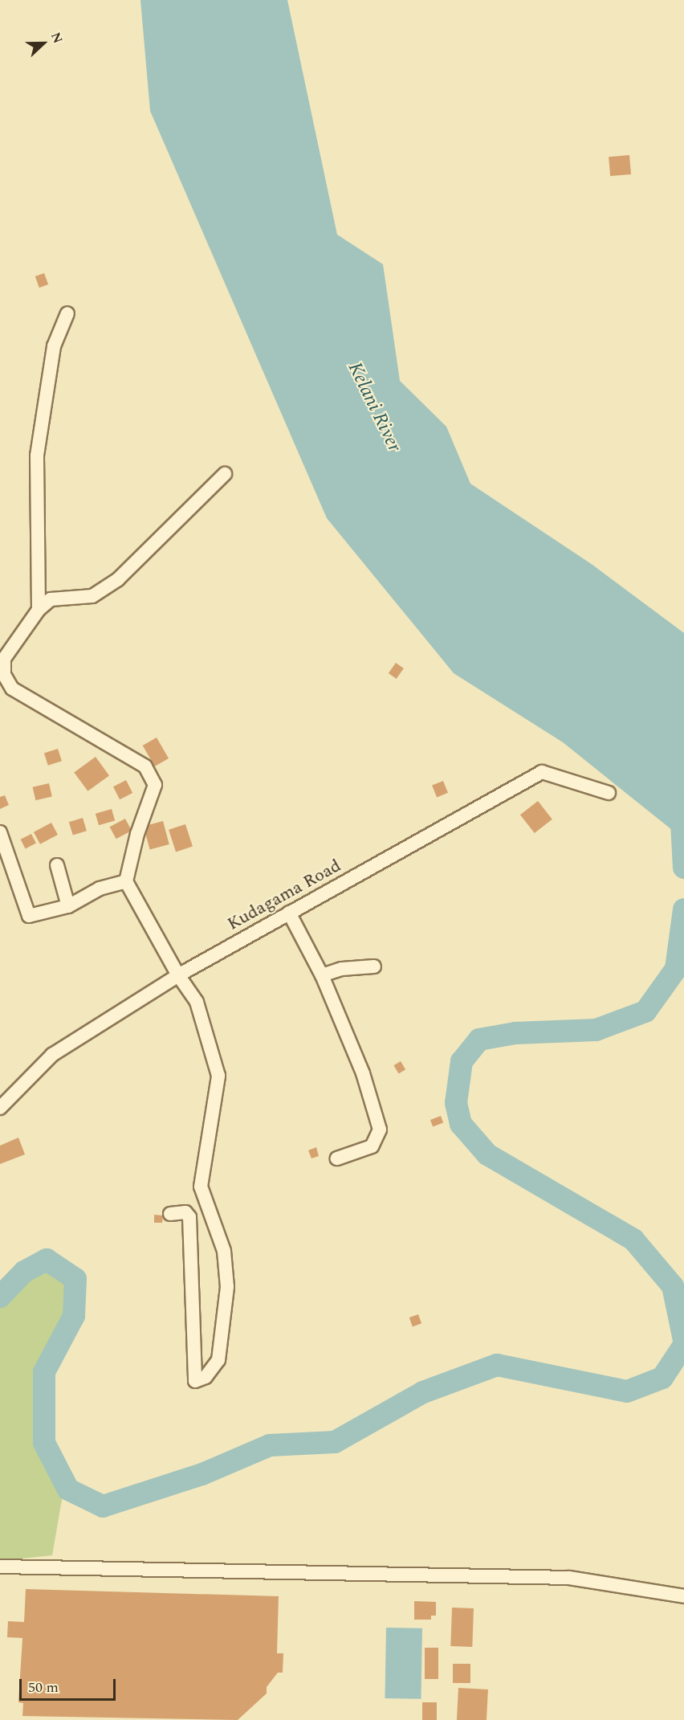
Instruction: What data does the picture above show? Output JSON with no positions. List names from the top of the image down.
{
  "streets": {
    "street": ["Kudagama Road"]
  },
  "water": ["Kelani River"],
  "scale_bar": "50 m",
  "north": "right"
}
